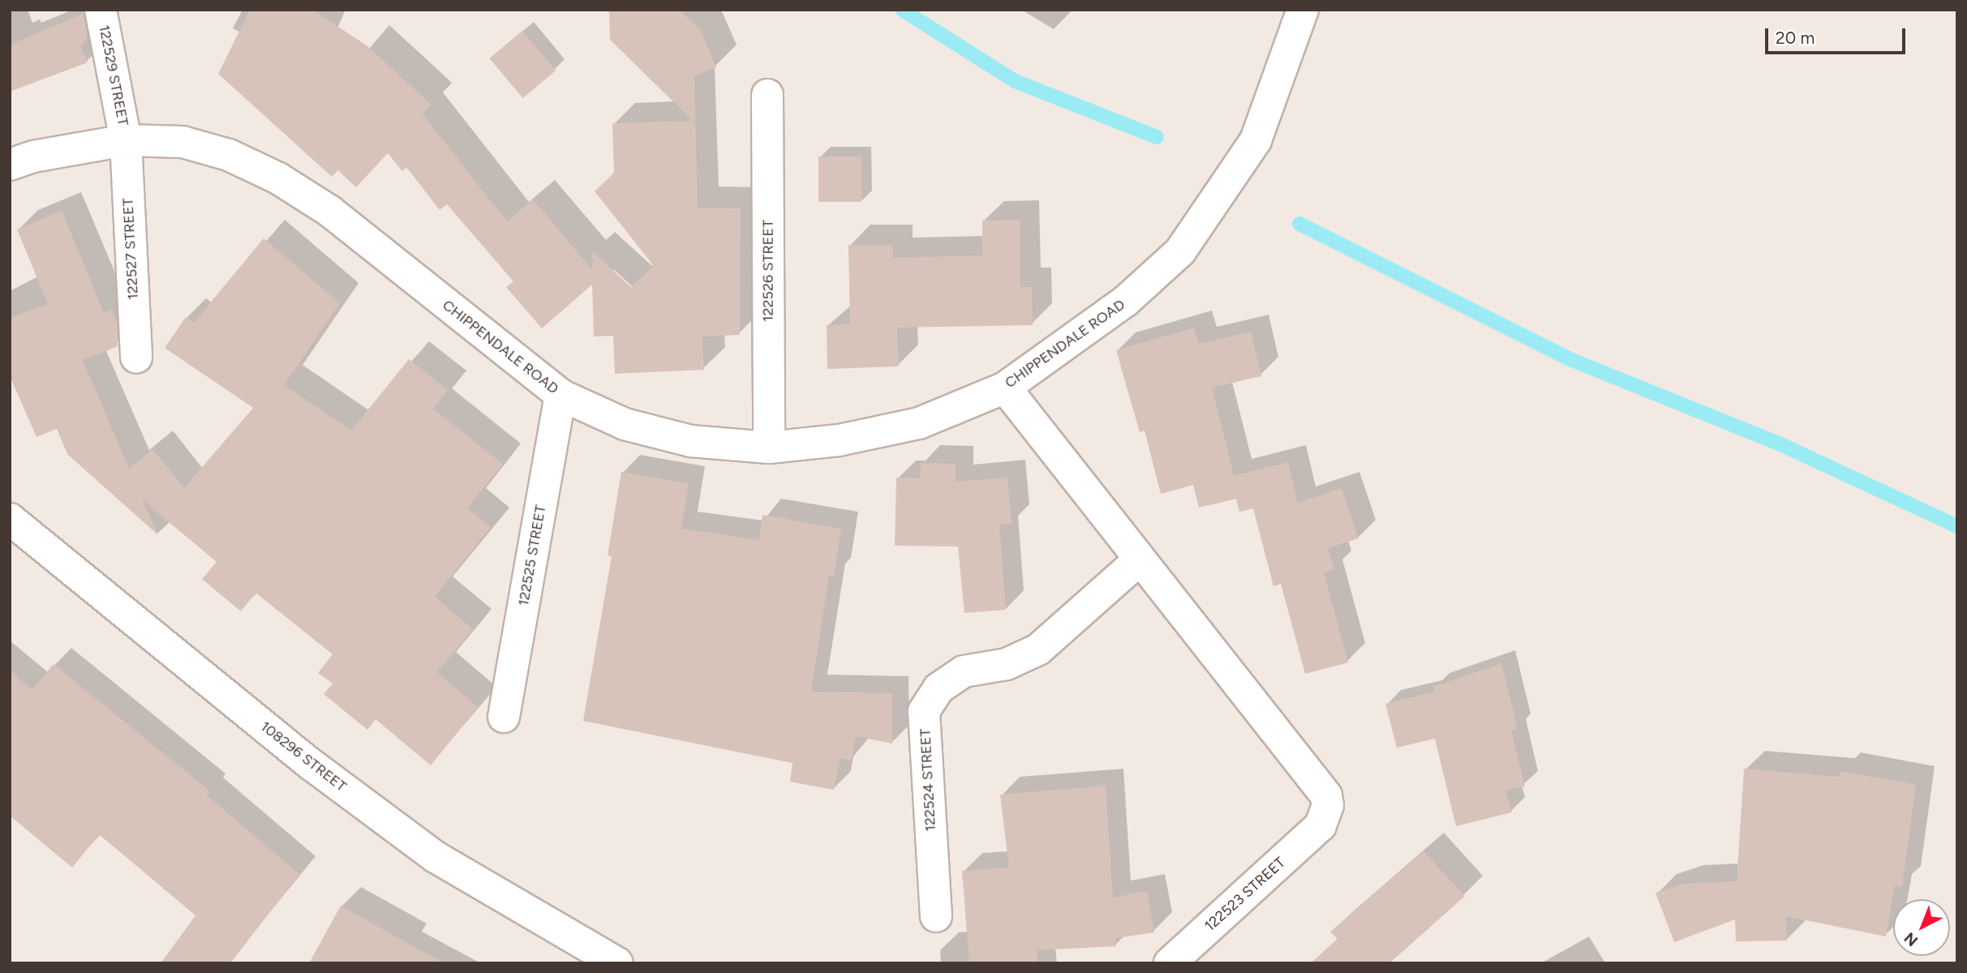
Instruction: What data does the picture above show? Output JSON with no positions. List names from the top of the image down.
{
  "streets": {
    "street": [
      "122529 STREET",
      "122527 STREET",
      "122526 STREET",
      "CHIPPENDALE ROAD",
      "122525 STREET",
      "108296 STREET",
      "122524 STREET",
      "122523 STREET"
    ]
  },
  "crossings": [
    ["122529 STREET", "122527 STREET"],
    ["122529 STREET", "CHIPPENDALE ROAD"],
    ["122527 STREET", "CHIPPENDALE ROAD"],
    ["122526 STREET", "CHIPPENDALE ROAD"],
    ["CHIPPENDALE ROAD", "122525 STREET"],
    ["122524 STREET", "122523 STREET"]
  ],
  "scale_bar": "20 m",
  "north": "bottom left"
}
